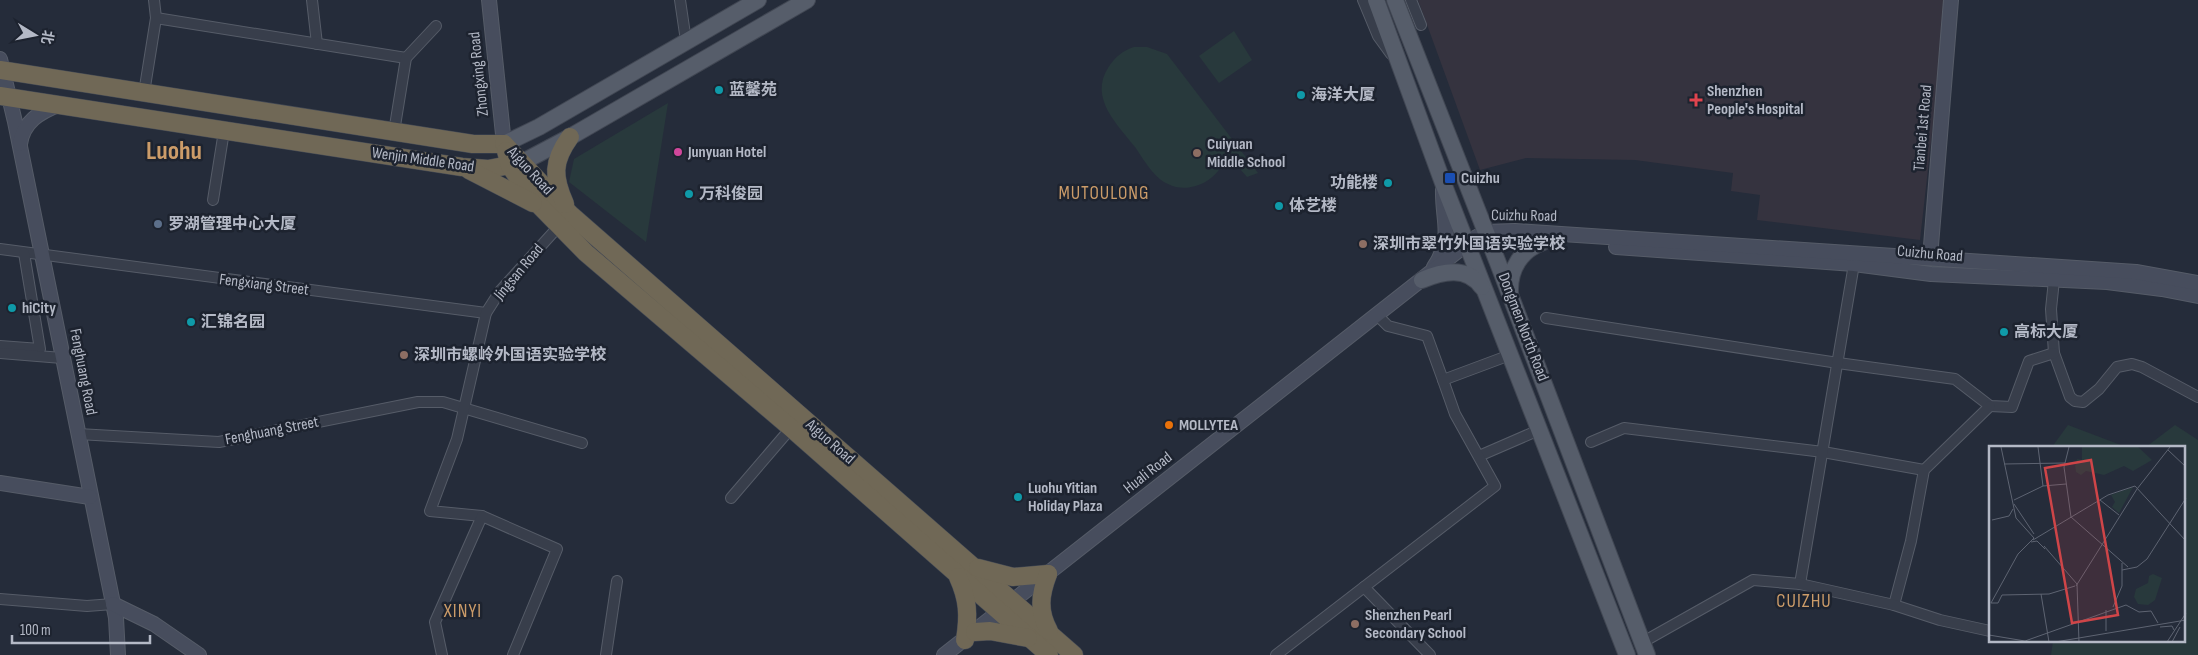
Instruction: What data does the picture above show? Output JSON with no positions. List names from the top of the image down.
{
  "streets": {
    "highway": ["Wenjin Middle Road", "Aiguo Road"],
    "main road": ["Dongmen North Road"],
    "street": [
      "Zhongxing Road",
      "Tianbei 1st Road",
      "Cuizhu Road",
      "Jingsan Road",
      "Fengxiang Street",
      "Fenghuang Road",
      "Fenghuang Street",
      "Huali Road"
    ]
  },
  "crossings": [
    ["Zhongxing Road", "Wenjin Middle Road"],
    ["Zhongxing Road", "Aiguo Road"],
    ["Tianbei 1st Road", "Cuizhu Road"],
    ["Wenjin Middle Road", "Aiguo Road"],
    ["Wenjin Middle Road", "Fenghuang Road"],
    ["Aiguo Road", "Jingsan Road"],
    ["Aiguo Road", "Huali Road"],
    ["Cuizhu Road", "Dongmen North Road"],
    ["Cuizhu Road", "Huali Road"],
    ["Jingsan Road", "Fengxiang Street"],
    ["Jingsan Road", "Fenghuang Street"],
    ["Fengxiang Street", "Fenghuang Road"],
    ["Dongmen North Road", "Huali Road"],
    ["Fenghuang Road", "Fenghuang Street"]
  ],
  "districts": [
    "Luohu",
    "MUTOULONG",
    "CUIZHU",
    "XINYI"
  ],
  "places": {
    "other": [
      "蓝馨苑",
      "海洋大厦",
      "Junyuan Hotel",
      "Cuiyuan Middle School",
      "功能楼",
      "万科俊园",
      "体艺楼",
      "罗湖管理中心大厦",
      "深圳市翠竹外国语实验学校",
      "hiCity",
      "汇锦名园",
      "高标大厦",
      "深圳市螺岭外国语实验学校",
      "MOLLYTEA",
      "Luohu Yitian Holiday Plaza",
      "Shenzhen Pearl Secondary School"
    ],
    "health": ["Shenzhen People's Hospital"],
    "transit": ["Cuizhu"]
  },
  "scale_bar": "100 m",
  "north": "right"
}
